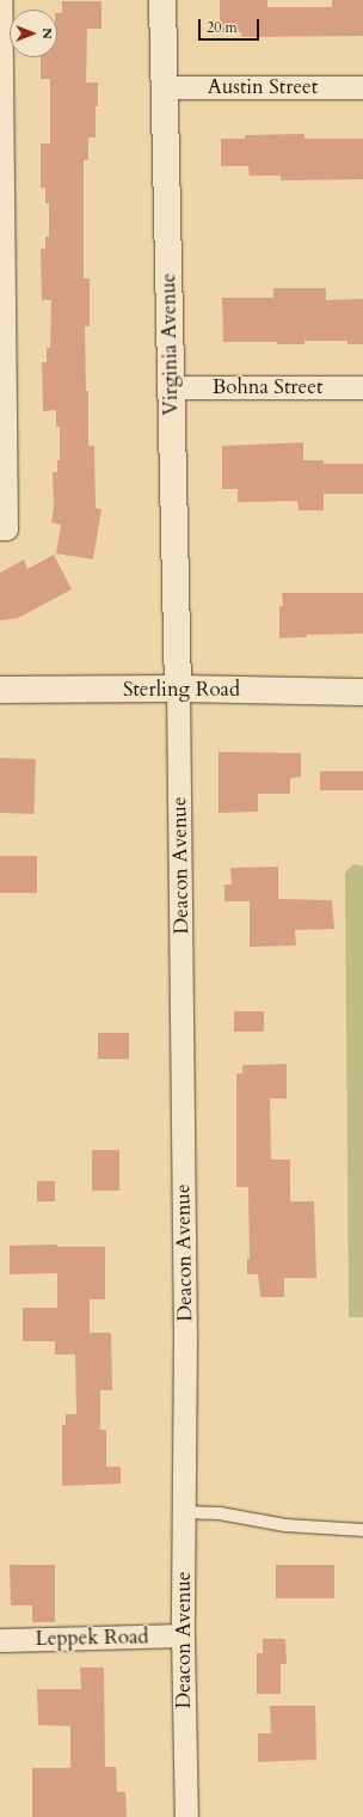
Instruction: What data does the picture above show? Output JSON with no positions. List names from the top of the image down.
{
  "streets": {
    "street": [
      "Austin Street",
      "Virginia Avenue",
      "Bohna Street",
      "Sterling Road",
      "Deacon Avenue",
      "Leppek Road"
    ]
  },
  "crossings": [
    ["Austin Street", "Virginia Avenue"],
    ["Virginia Avenue", "Bohna Street"],
    ["Virginia Avenue", "Sterling Road"],
    ["Virginia Avenue", "Deacon Avenue"],
    ["Sterling Road", "Deacon Avenue"],
    ["Deacon Avenue", "Leppek Road"]
  ],
  "scale_bar": "20 m",
  "north": "right"
}
